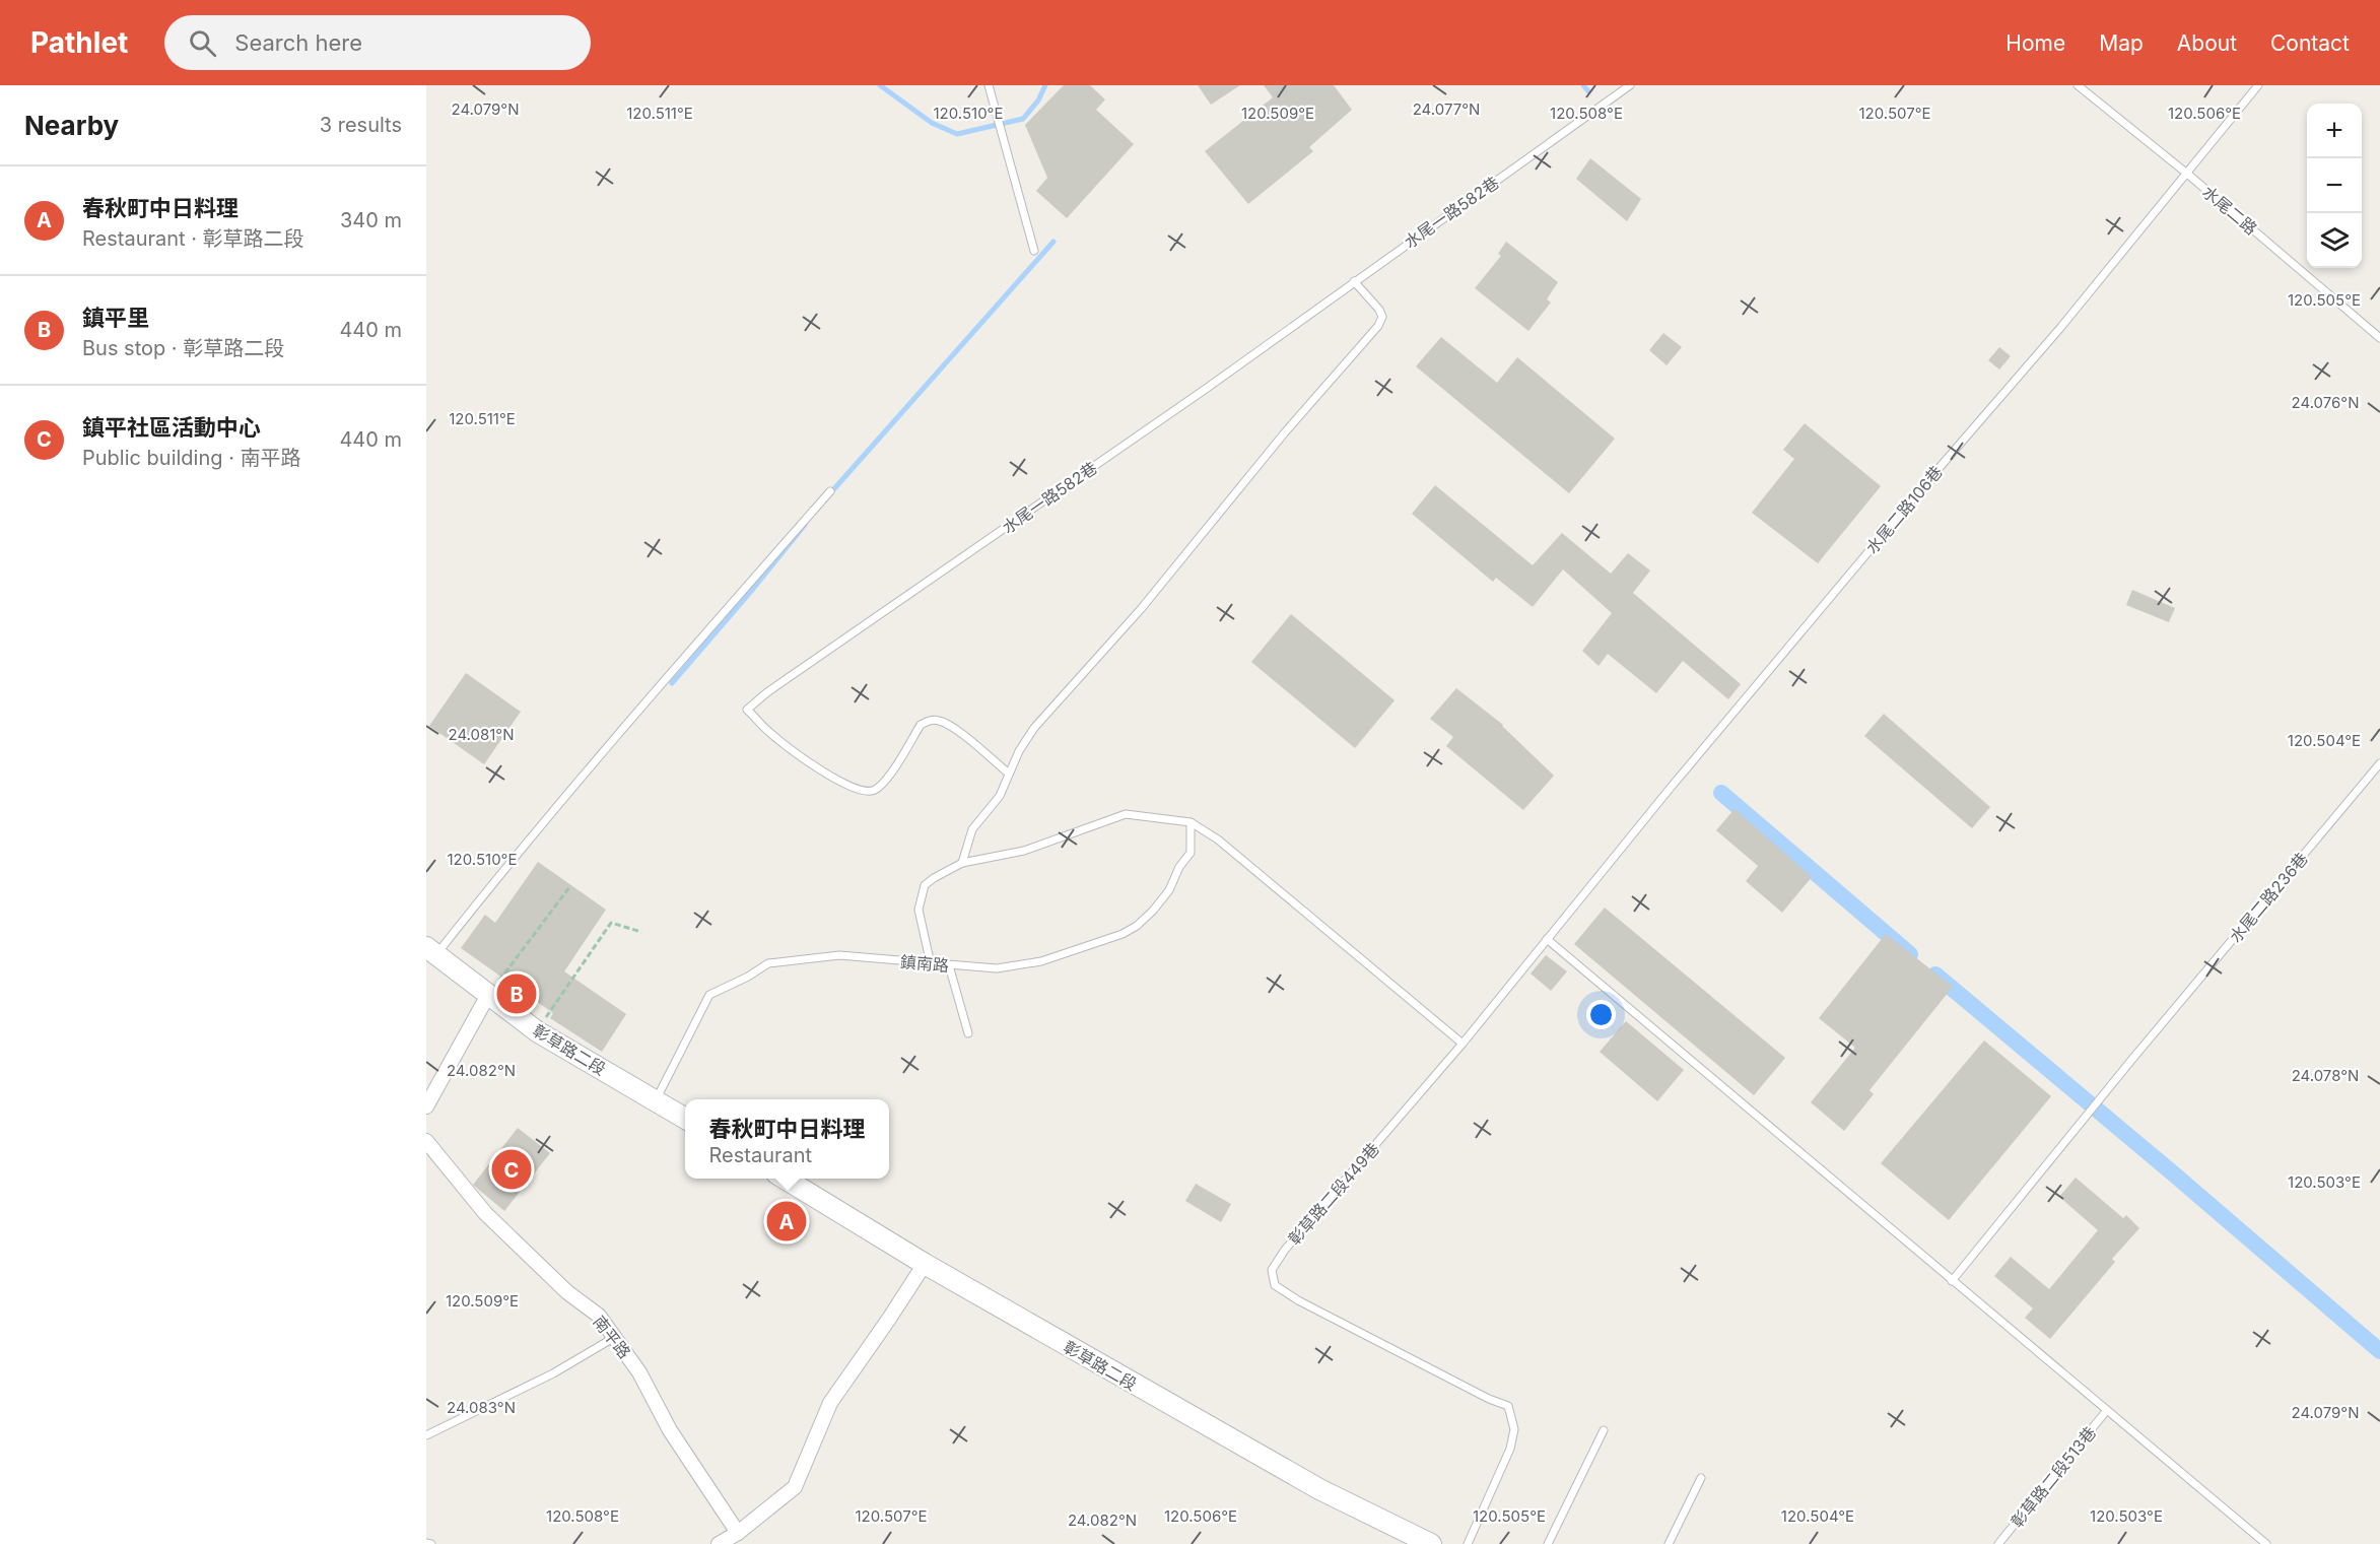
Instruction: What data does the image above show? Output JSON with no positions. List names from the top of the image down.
{
  "streets": {
    "street": ["彰草路二段", "南平路"],
    "lane": [
      "水尾二路",
      "水尾一路582巷",
      "水尾二路106巷",
      "水尾二路236巷",
      "鎮南路",
      "彰草路二段449巷",
      "彰草路二段513巷"
    ]
  },
  "crossings": [
    ["水尾二路", "水尾二路106巷"],
    ["水尾二路106巷", "彰草路二段449巷"],
    ["鎮南路", "彰草路二段"]
  ],
  "page": {
    "header": "Pathlet",
    "search": "Search here",
    "nav": [
      "Home",
      "Map",
      "About",
      "Contact"
    ],
    "heading": ["Nearby", "3 results"],
    "map_buttons": ["+", "−"],
    "list": [
      {
        "mark": "A",
        "name": "春秋町中日料理",
        "note": "Restaurant · 彰草路二段",
        "value": "340 m"
      },
      {
        "mark": "B",
        "name": "鎮平里",
        "note": "Bus stop · 彰草路二段",
        "value": "440 m"
      },
      {
        "mark": "C",
        "name": "鎮平社區活動中心",
        "note": "Public building · 南平路",
        "value": "440 m"
      }
    ],
    "pins": ["B", "C", "A"],
    "popup": ["春秋町中日料理", "Restaurant"]
  },
  "coordinates": [
    "24.077°N",
    "24.079°N",
    "120.511°E",
    "120.510°E",
    "120.509°E",
    "120.508°E",
    "120.507°E",
    "120.506°E",
    "120.505°E",
    "24.076°N",
    "24.081°N",
    "120.504°E",
    "24.082°N",
    "24.078°N",
    "120.503°E",
    "24.083°N"
  ]
}
